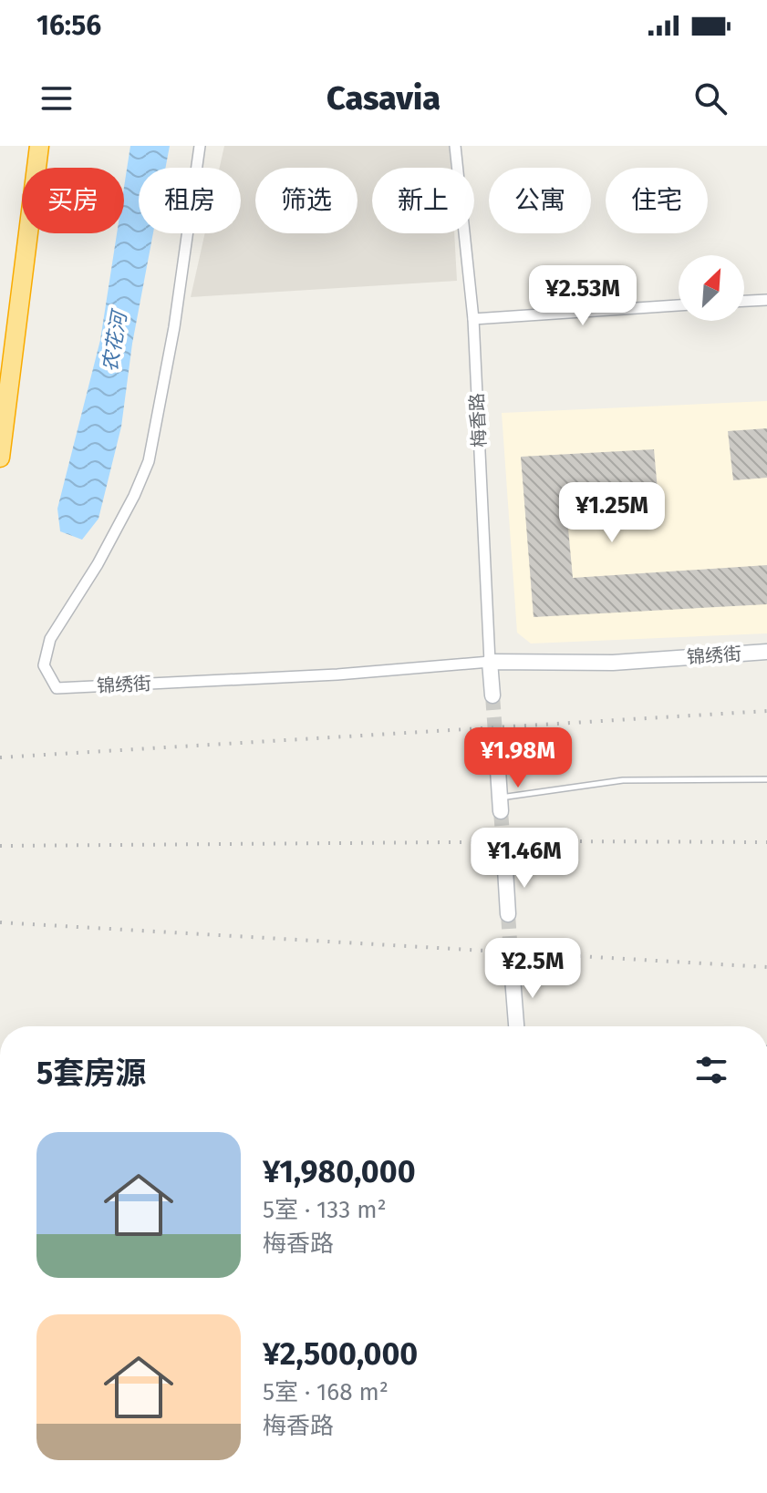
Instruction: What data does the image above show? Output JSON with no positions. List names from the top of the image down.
{
  "streets": {
    "street": ["梅香路", "锦绣街"]
  },
  "crossings": [
    ["梅香路", "锦绣街"]
  ],
  "water": ["农花河"],
  "north": "top right",
  "page": {
    "status": "16:56",
    "header": "Casavia",
    "chip": [
      "买房",
      "租房",
      "筛选",
      "新上",
      "公寓",
      "住宅"
    ],
    "price": [
      "¥2.53M",
      "¥1.25M",
      "¥1.98M",
      "¥1.46M",
      "¥2.5M"
    ],
    "heading": "5套房源",
    "list": [
      {
        "name": "¥1,980,000",
        "note": "5室 · 133 m² · 梅香路"
      },
      {
        "name": "¥2,500,000",
        "note": "5室 · 168 m² · 梅香路"
      }
    ]
  }
}
